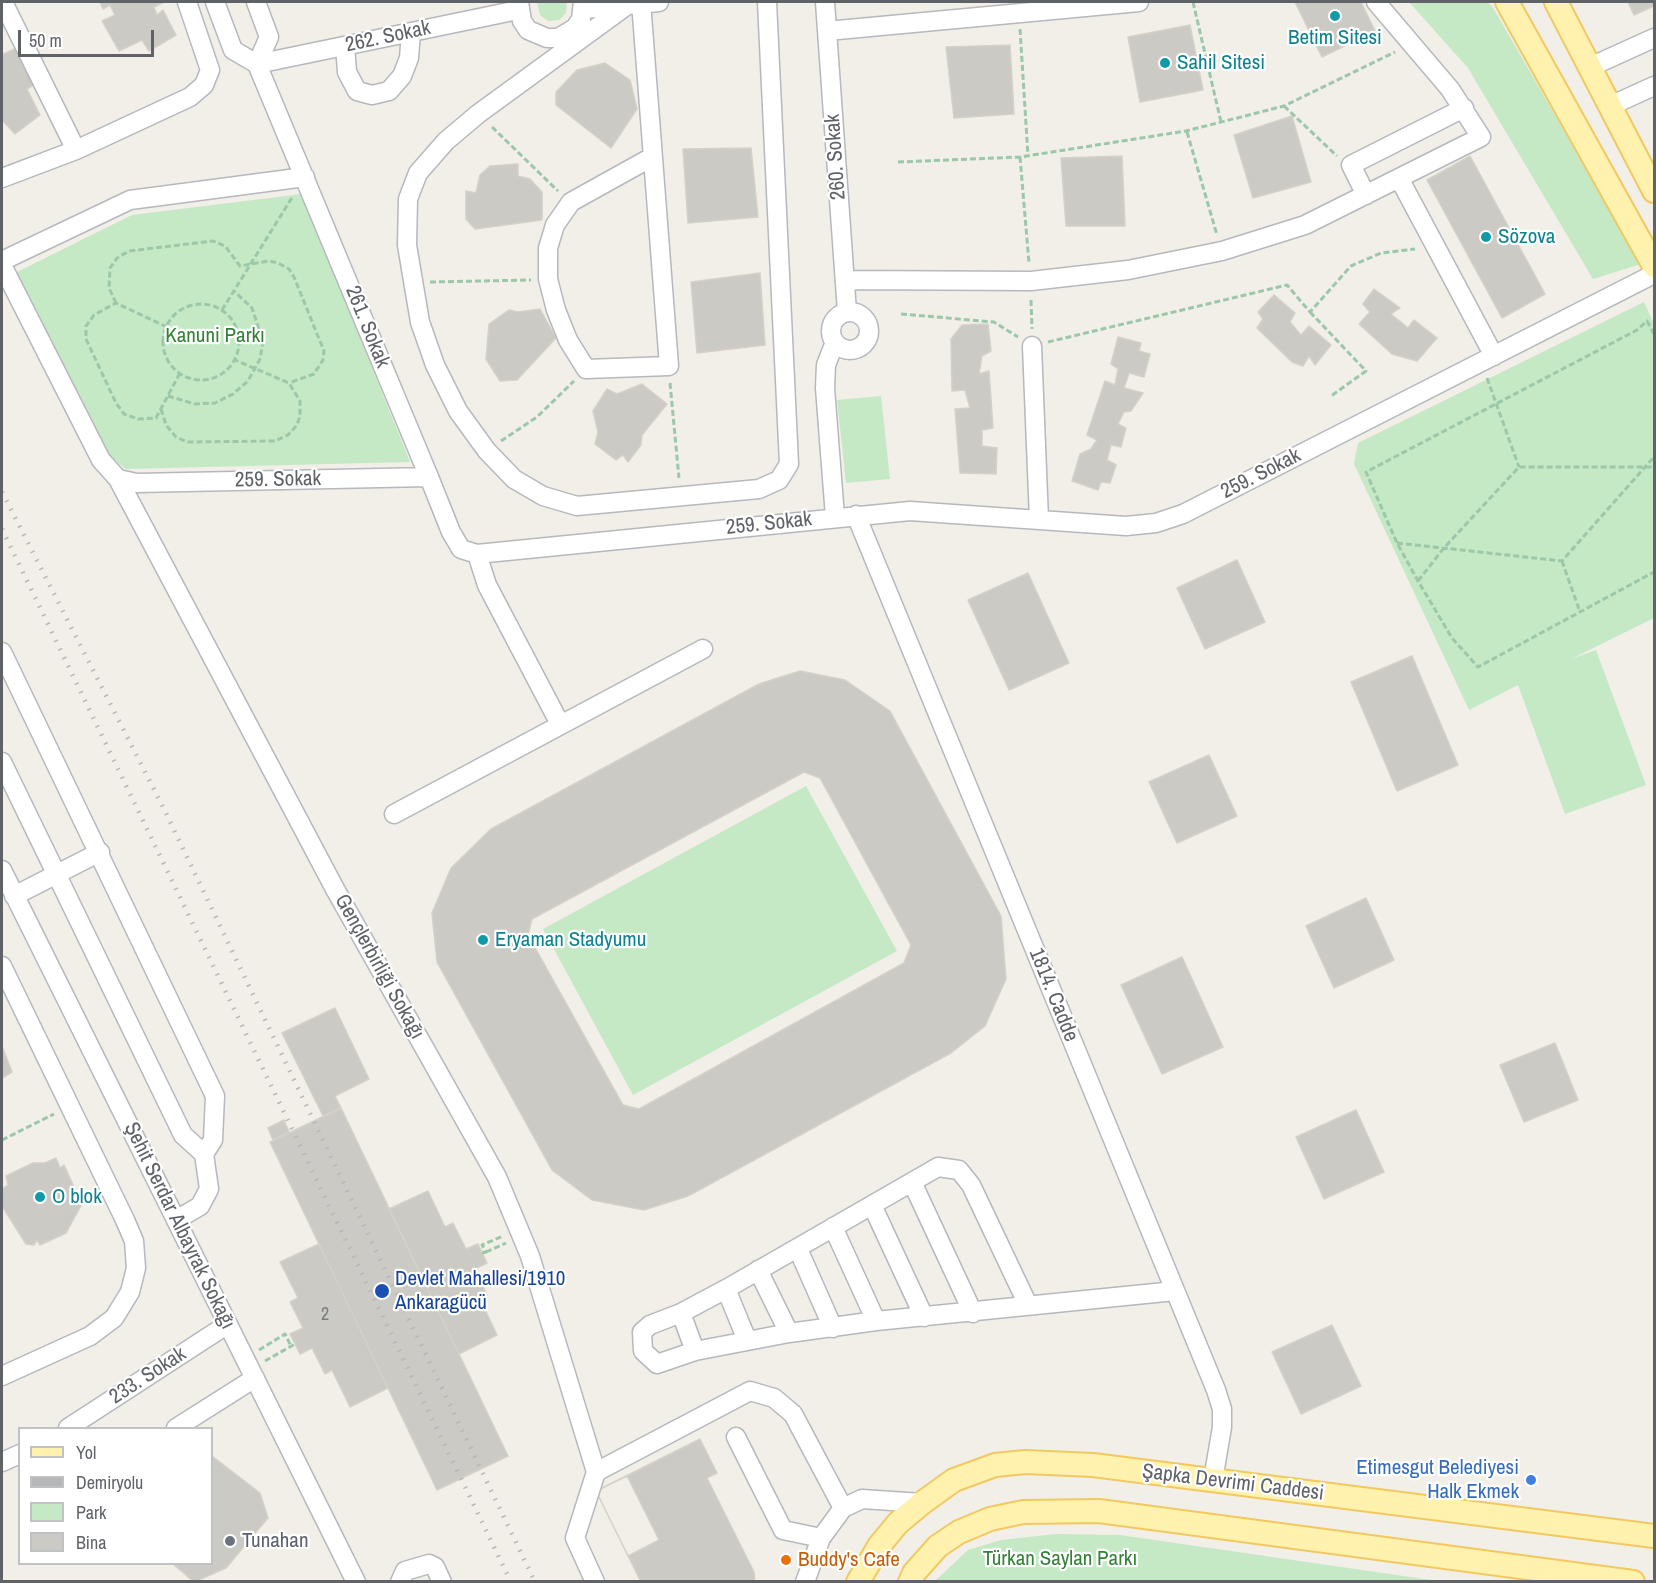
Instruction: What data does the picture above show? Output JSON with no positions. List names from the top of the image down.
{
  "streets": {
    "main road": ["Şapka Devrimi Caddesi"],
    "street": [
      "262. Sokak",
      "260. Sokak",
      "261. Sokak",
      "259. Sokak",
      "Gençlerbirliği Sokağı",
      "1814. Cadde",
      "Şehit Serdar Albayrak Sokağı",
      "233. Sokak"
    ]
  },
  "crossings": [
    ["262. Sokak", "261. Sokak"],
    ["261. Sokak", "259. Sokak"],
    ["259. Sokak", "Gençlerbirliği Sokağı"],
    ["259. Sokak", "1814. Cadde"],
    ["1814. Cadde", "Şapka Devrimi Caddesi"],
    ["Şehit Serdar Albayrak Sokağı", "233. Sokak"]
  ],
  "parks": ["Kanuni Parkı", "Türkan Saylan Parkı"],
  "places": [
    "Betim Sitesi",
    "Sahil Sitesi",
    "Sözova",
    "Eryaman Stadyumu",
    "O blok",
    "Devlet Mahallesi/1910 Ankaragücü",
    "Etimesgut Belediyesi Halk Ekmek",
    "Tunahan",
    "Buddy's Cafe"
  ],
  "house_numbers": ["2"],
  "legend": [
    "Yol",
    "Demiryolu",
    "Park",
    "Bina"
  ],
  "scale_bar": "50 m"
}
